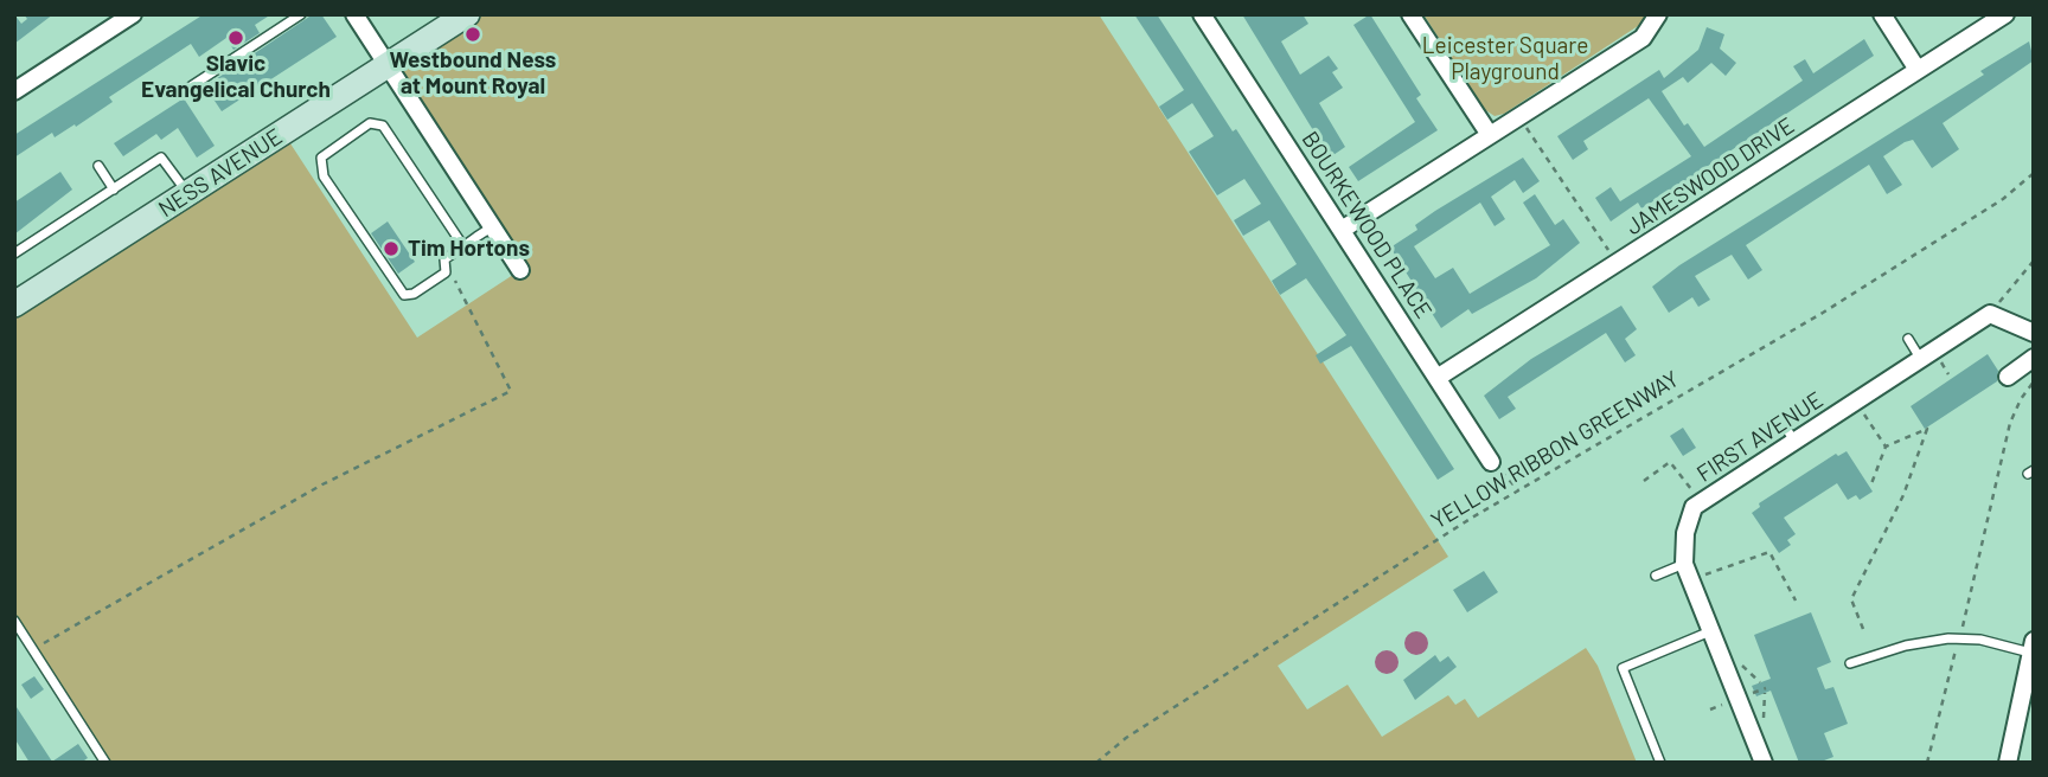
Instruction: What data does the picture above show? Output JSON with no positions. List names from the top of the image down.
{
  "streets": {
    "main road": ["NESS AVENUE"],
    "street": ["JAMESWOOD DRIVE", "BOURKEWOOD PLACE", "FIRST AVENUE"],
    "path": ["YELLOW RIBBON GREENWAY"]
  },
  "crossings": [
    ["JAMESWOOD DRIVE", "BOURKEWOOD PLACE"]
  ],
  "parks": ["Leicester Square Playground"],
  "places": ["Westbound Ness at Mount Royal", "Slavic Evangelical Church", "Tim Hortons"]
}
